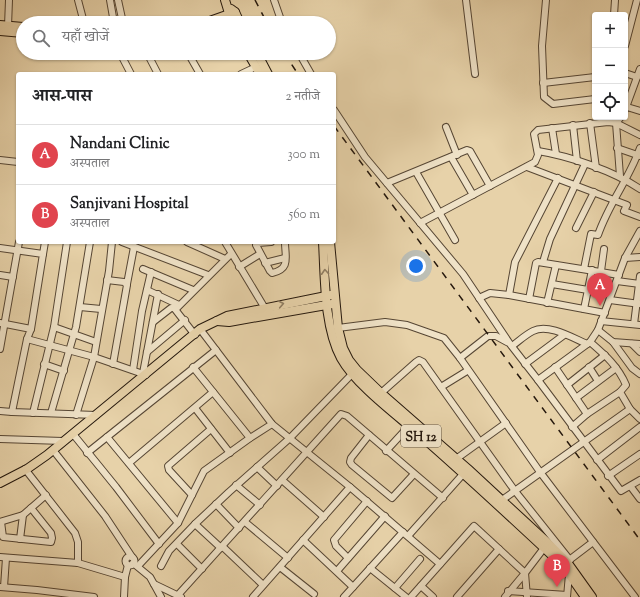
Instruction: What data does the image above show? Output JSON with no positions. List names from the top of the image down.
{
  "streets": {
    "main road": ["SH 12"]
  },
  "page": {
    "map_buttons": ["+", "−"],
    "search": "यहाँ खोजें",
    "heading": ["आस-पास", "2 नतीजे"],
    "list": [
      {
        "mark": "A",
        "name": "Nandani Clinic",
        "note": "अस्पताल",
        "value": "300 m"
      },
      {
        "mark": "B",
        "name": "Sanjivani Hospital",
        "note": "अस्पताल",
        "value": "560 m"
      }
    ],
    "pins": ["A", "B"]
  }
}
